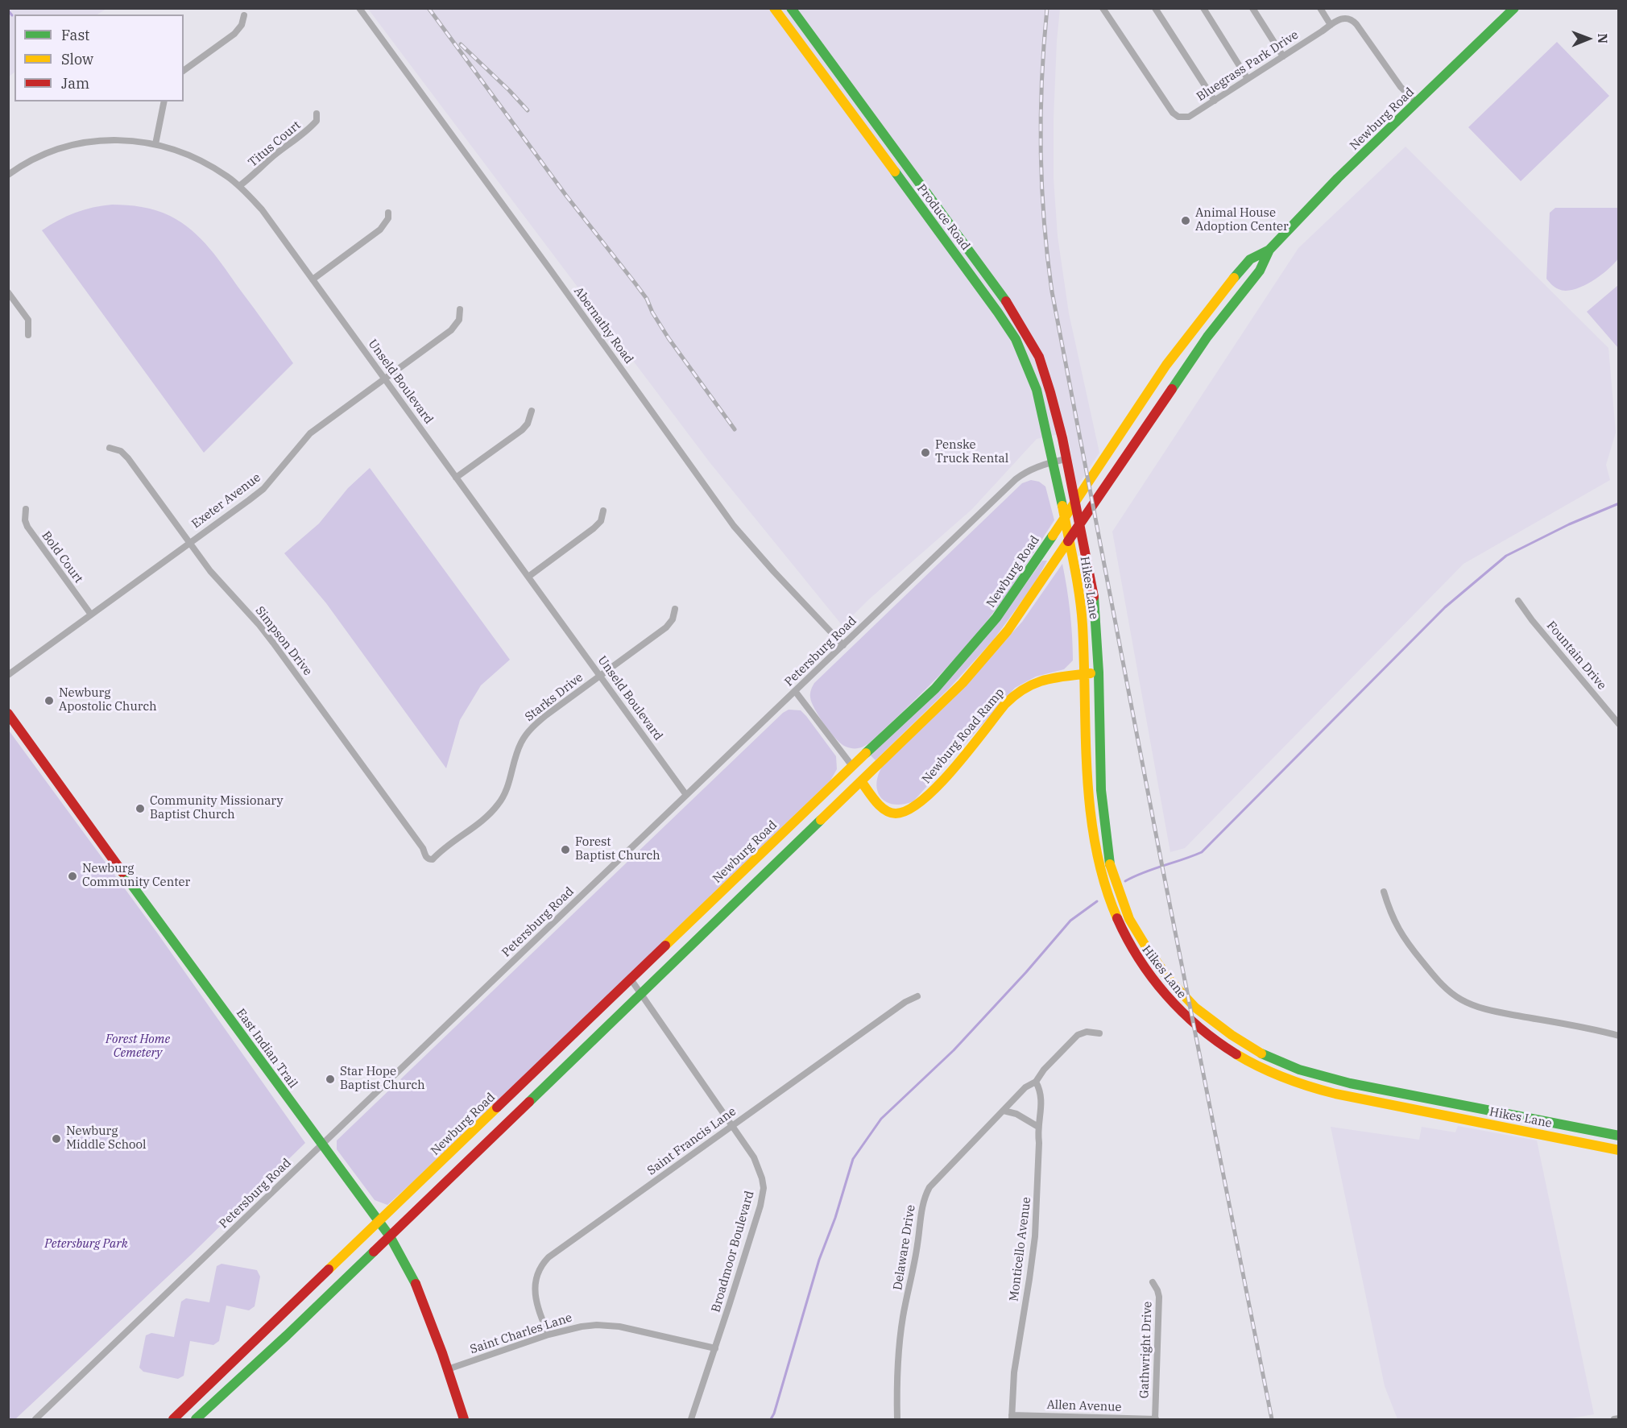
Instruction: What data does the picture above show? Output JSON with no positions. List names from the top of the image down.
{
  "streets": {
    "main road": [
      "Newburg Road",
      "Produce Road",
      "Hikes Lane",
      "Newburg Road Ramp",
      "East Indian Trail"
    ],
    "street": [
      "Bluegrass Park Drive",
      "Titus Court",
      "Abernathy Road",
      "Unseld Boulevard",
      "Exeter Avenue",
      "Bold Court",
      "Simpson Drive",
      "Petersburg Road",
      "Fountain Drive",
      "Starks Drive",
      "Saint Francis Lane",
      "Delaware Drive",
      "Monticello Avenue",
      "Broadmoor Boulevard",
      "Saint Charles Lane",
      "Gathwright Drive",
      "Allen Avenue"
    ]
  },
  "crossings": [
    ["Bluegrass Park Drive", "Newburg Road"],
    ["Newburg Road", "Newburg Road Ramp"],
    ["Newburg Road", "East Indian Trail"],
    ["Newburg Road", "Broadmoor Boulevard"],
    ["Titus Court", "Unseld Boulevard"],
    ["Produce Road", "Hikes Lane"],
    ["Produce Road", "Petersburg Road"],
    ["Abernathy Road", "Petersburg Road"],
    ["Unseld Boulevard", "Exeter Avenue"],
    ["Unseld Boulevard", "Petersburg Road"],
    ["Unseld Boulevard", "Starks Drive"],
    ["Exeter Avenue", "Bold Court"],
    ["Exeter Avenue", "Simpson Drive"],
    ["Hikes Lane", "Petersburg Road"],
    ["Hikes Lane", "Newburg Road Ramp"],
    ["Simpson Drive", "Starks Drive"],
    ["Petersburg Road", "East Indian Trail"],
    ["East Indian Trail", "Saint Charles Lane"],
    ["Saint Francis Lane", "Broadmoor Boulevard"],
    ["Saint Francis Lane", "Saint Charles Lane"],
    ["Delaware Drive", "Monticello Avenue"],
    ["Monticello Avenue", "Allen Avenue"],
    ["Broadmoor Boulevard", "Saint Charles Lane"],
    ["Gathwright Drive", "Allen Avenue"]
  ],
  "parks": ["Forest Home Cemetery", "Petersburg Park"],
  "places": [
    "Animal House Adoption Center",
    "Penske Truck Rental",
    "Newburg Apostolic Church",
    "Community Missionary Baptist Church",
    "Forest Baptist Church",
    "Newburg Community Center",
    "Star Hope Baptist Church",
    "Newburg Middle School"
  ],
  "legend": ["Fast", "Slow", "Jam"],
  "north": "right"
}
